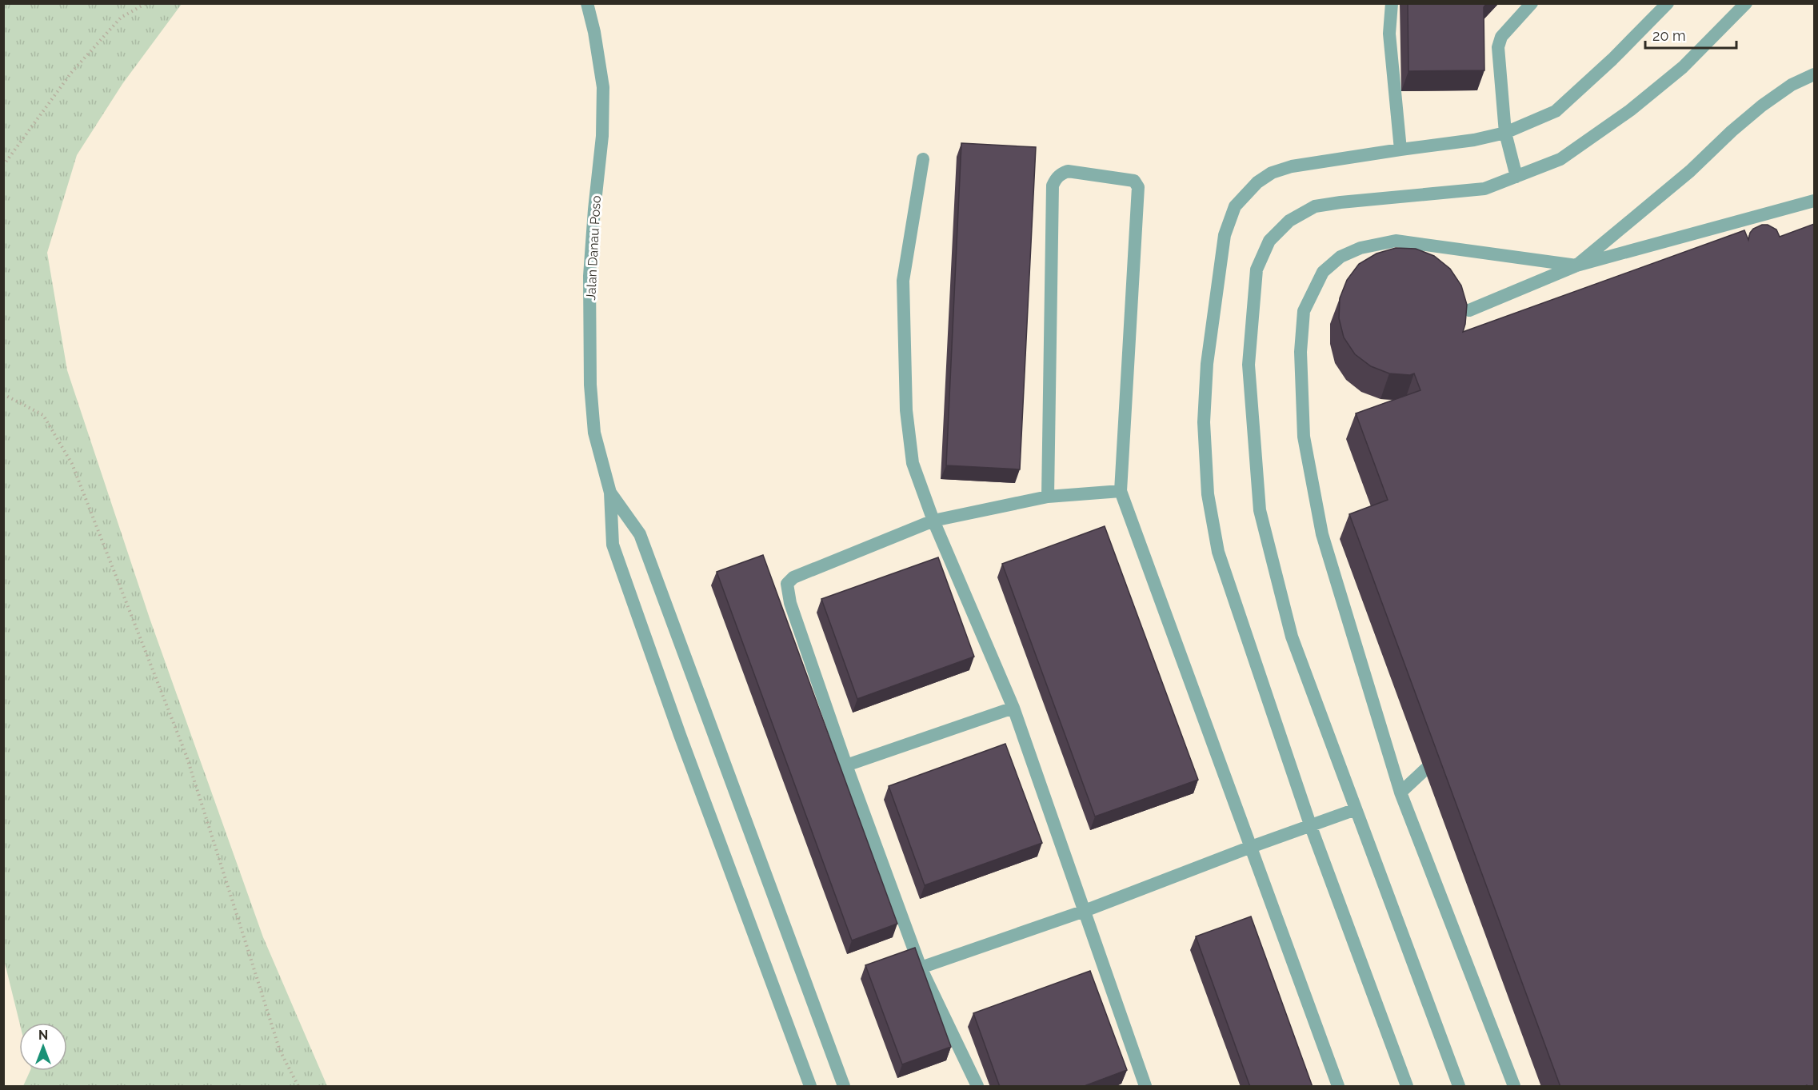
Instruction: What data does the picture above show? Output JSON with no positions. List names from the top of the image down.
{
  "streets": {
    "street": ["Jalan Danau Poso"]
  },
  "scale_bar": "20 m",
  "north": "top"
}
